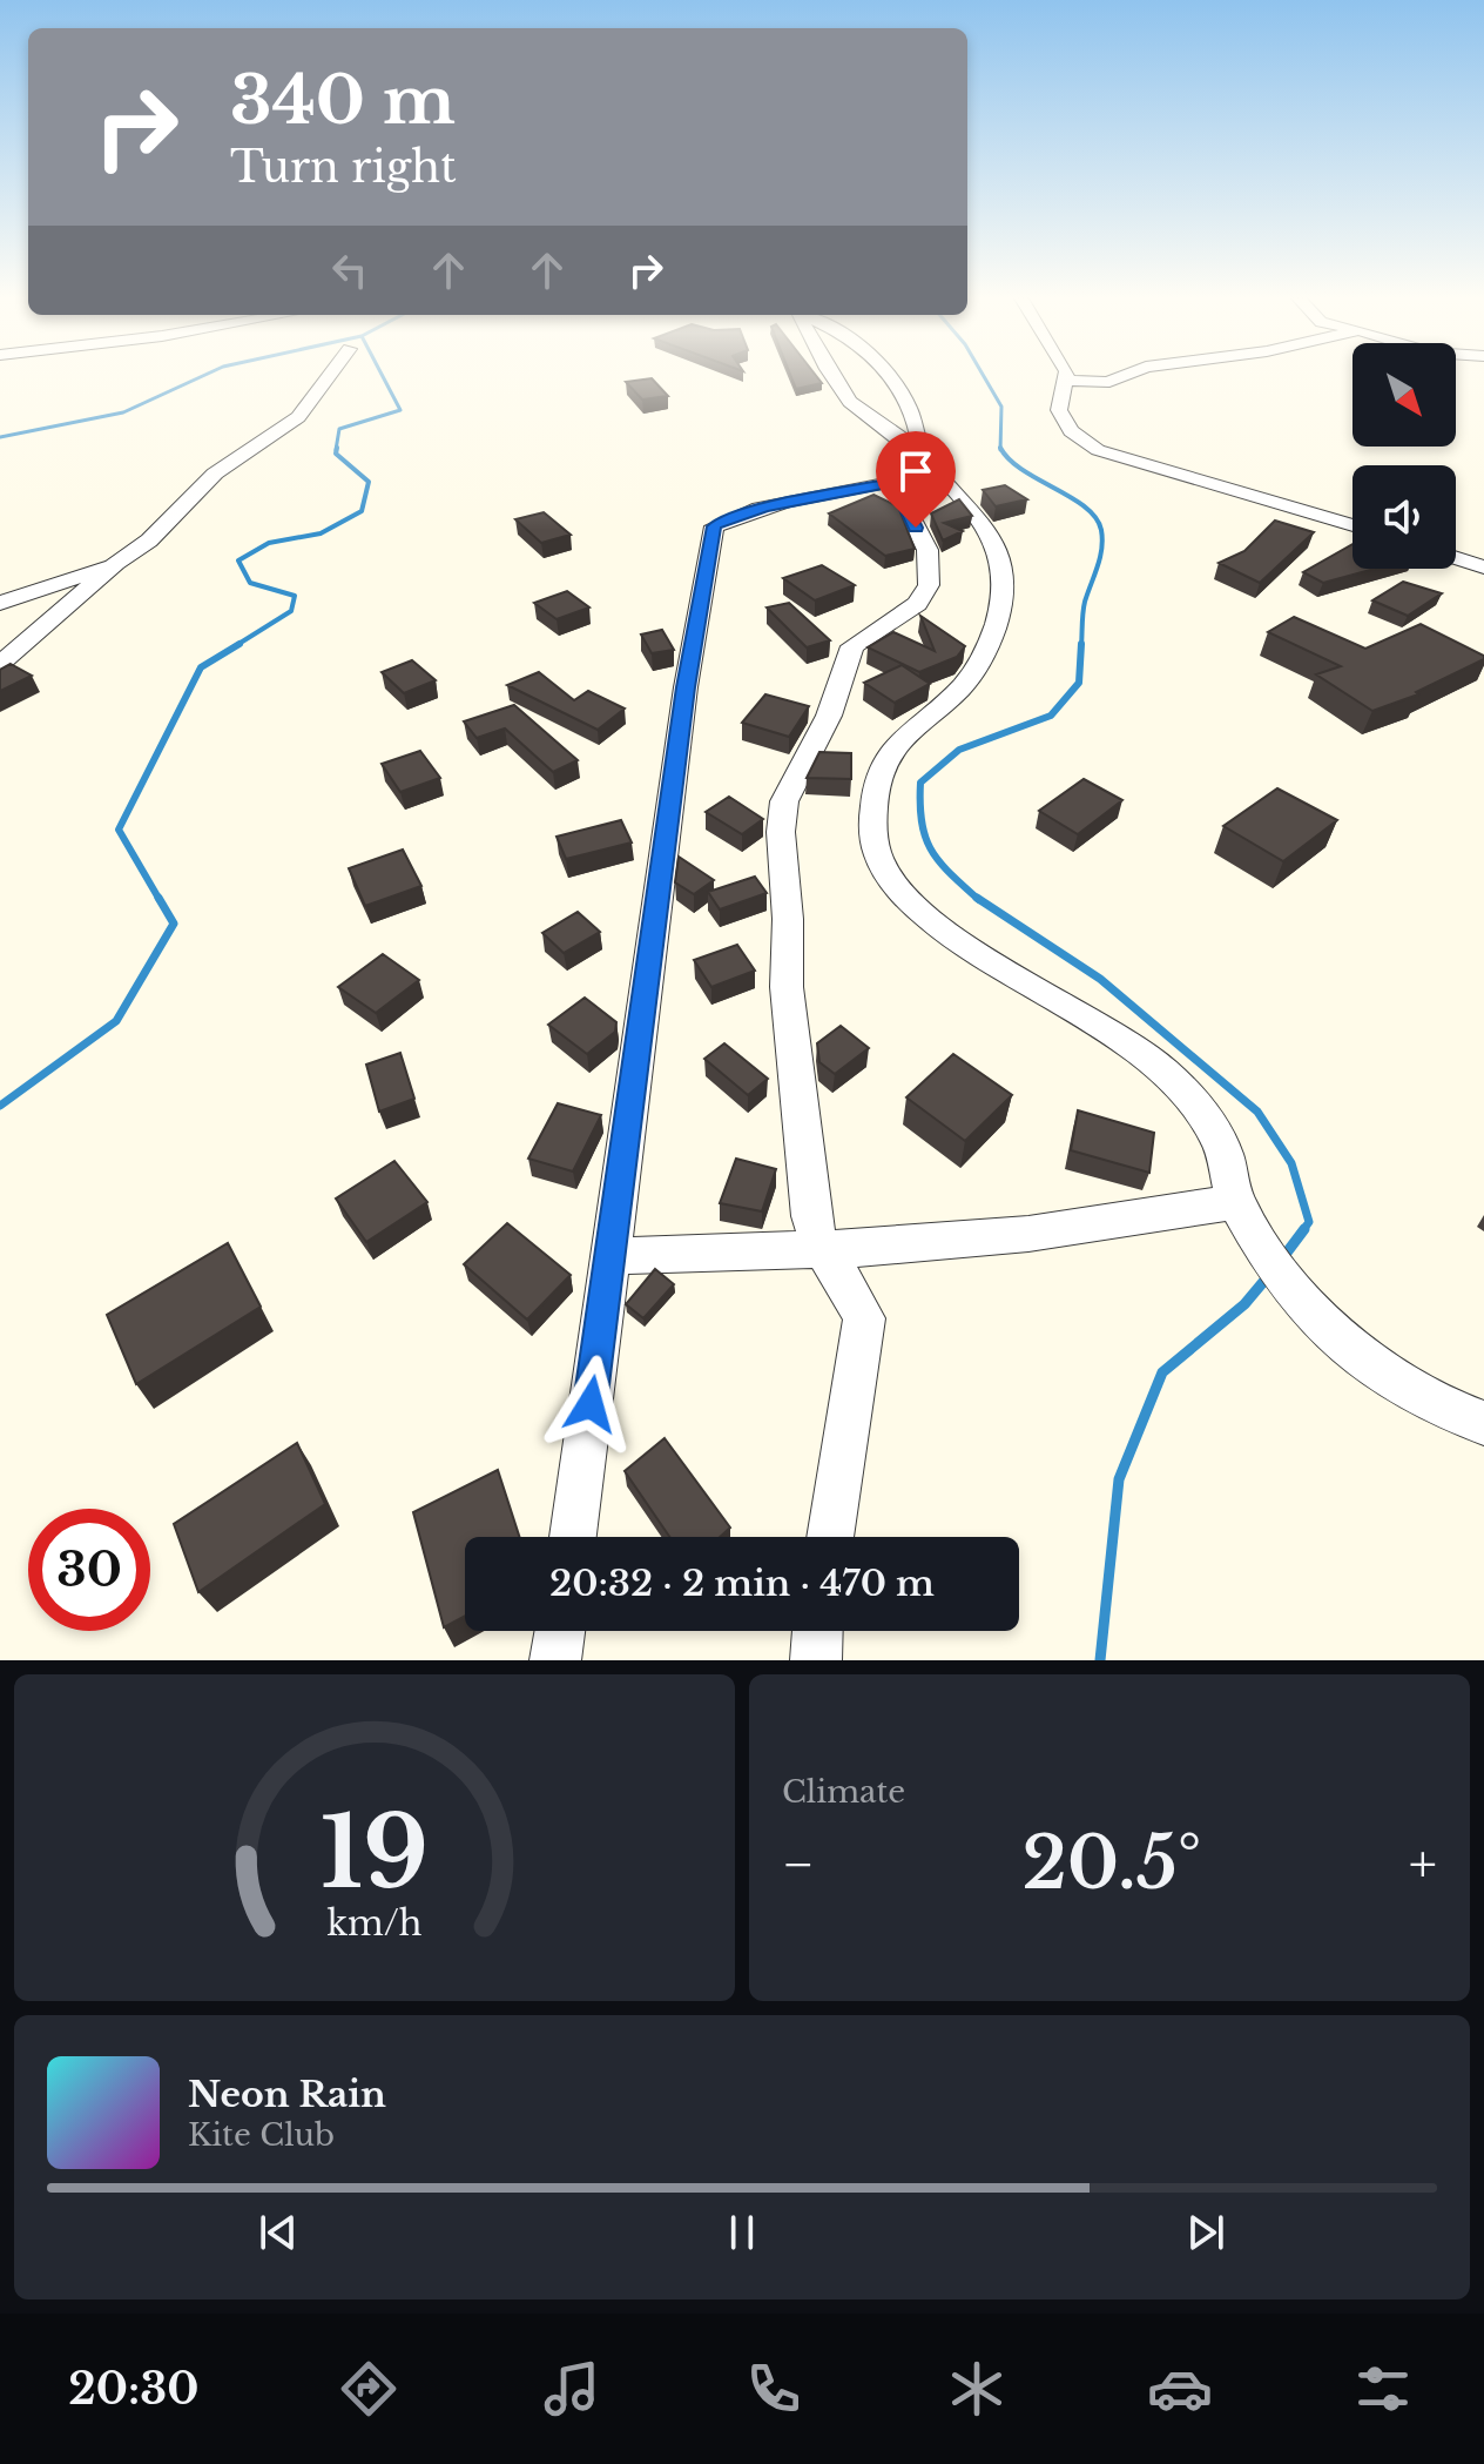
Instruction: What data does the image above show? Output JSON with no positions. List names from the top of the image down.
{
  "north": "bottom right",
  "page": {
    "turn": ["340 m", "Turn right"],
    "limit": "30",
    "trip": "20:32 · 2 min · 470 m",
    "tile": "Climate",
    "heat": ["−", "20.5°", "+"],
    "song": ["Neon Rain", "Kite Club"],
    "tabs": "20:30",
    "gauge": ["19", "km/h"]
  }
}
